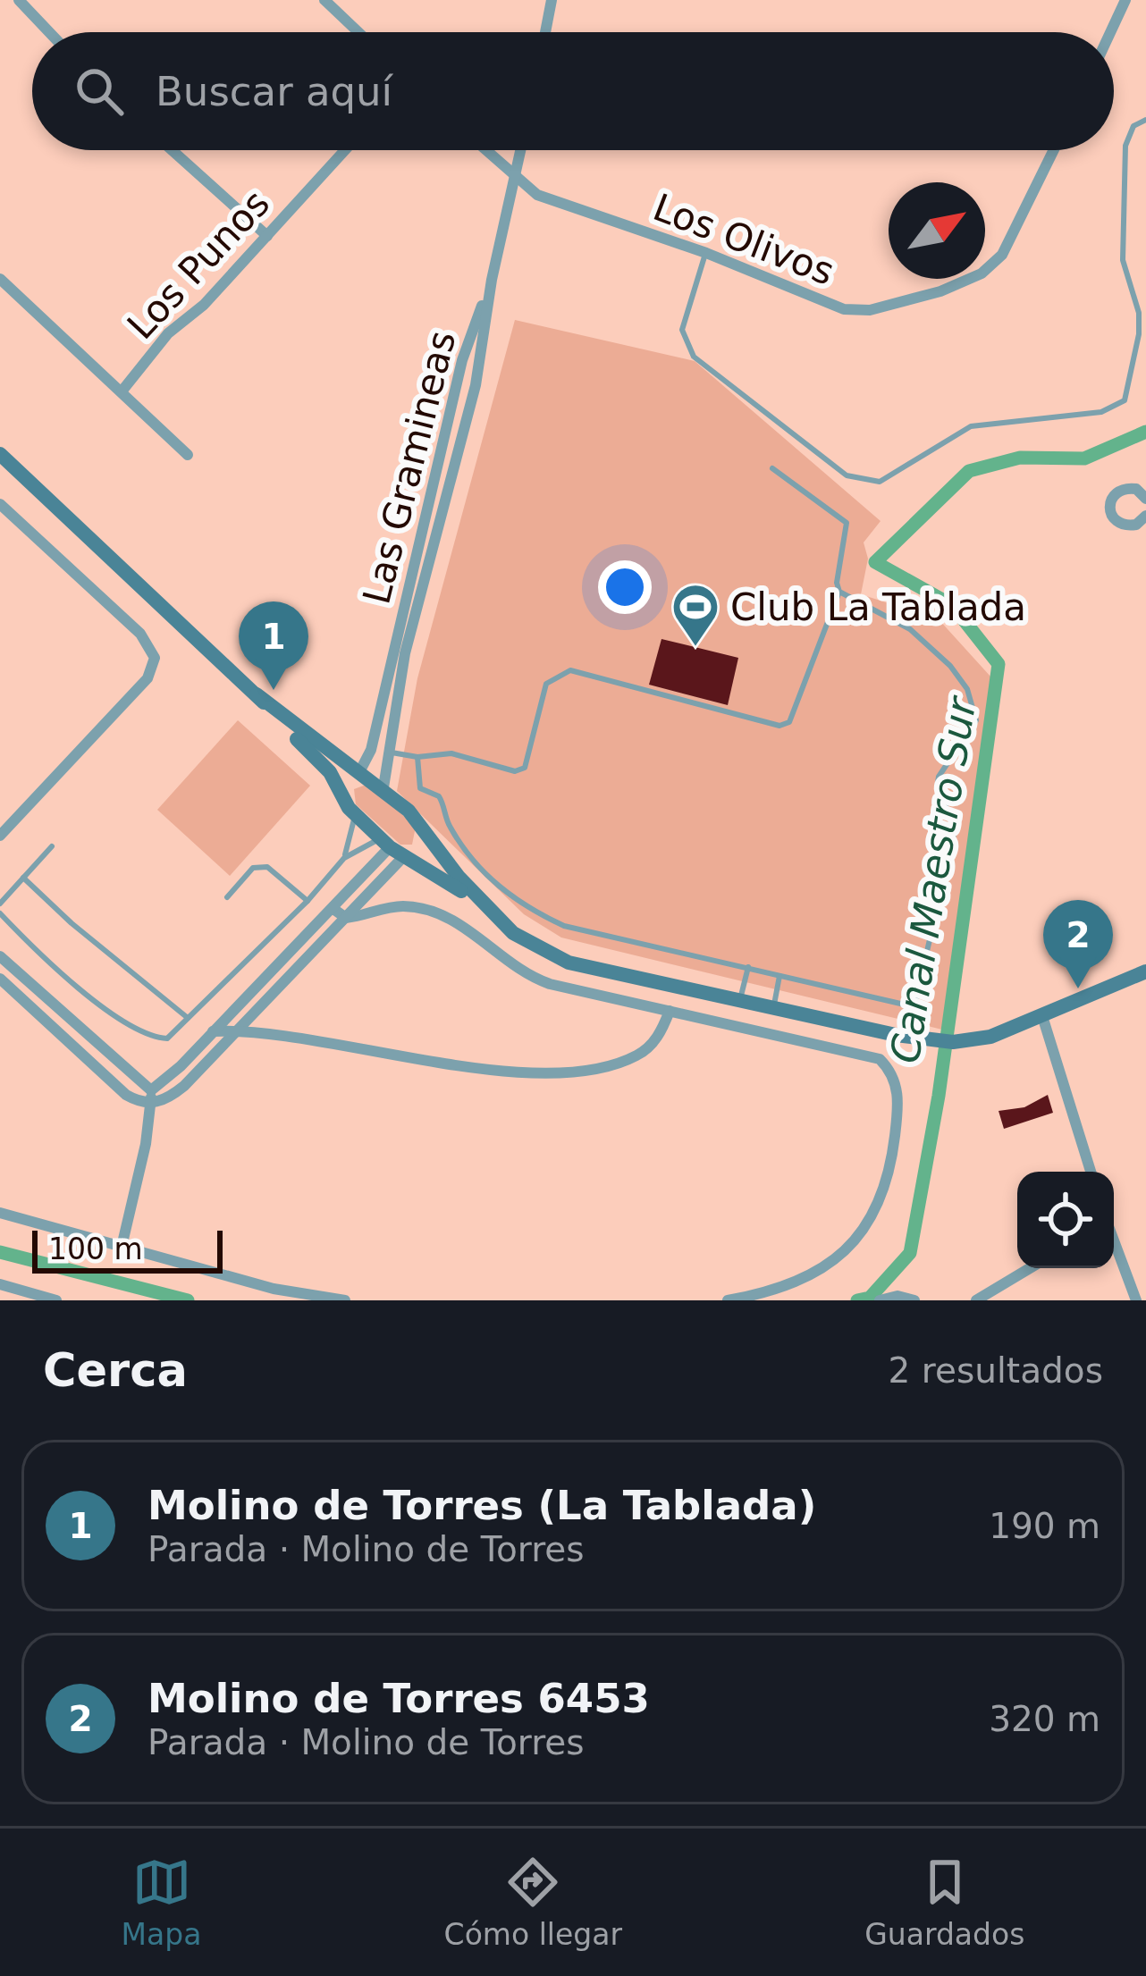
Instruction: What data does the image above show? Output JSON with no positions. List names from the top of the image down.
{
  "streets": {
    "street": ["Los Olivos", "Los Punos", "Las Gramineas"]
  },
  "crossings": [
    ["Los Olivos", "Las Gramineas"]
  ],
  "water": ["Canal Maestro Sur"],
  "places": {
    "sports": ["Club La Tablada"]
  },
  "scale_bar": "100 m",
  "north": "top right",
  "page": {
    "search": "Buscar aquí",
    "pins": ["1", "2"],
    "scale": "100 m",
    "heading": ["Cerca", "2 resultados"],
    "list": [
      {
        "mark": "1",
        "name": "Molino de Torres (La Tablada)",
        "note": "Parada · Molino de Torres",
        "value": "190 m"
      },
      {
        "mark": "2",
        "name": "Molino de Torres 6453",
        "note": "Parada · Molino de Torres",
        "value": "320 m"
      }
    ],
    "nav": ["Mapa", "Cómo llegar", "Guardados"]
  }
}
